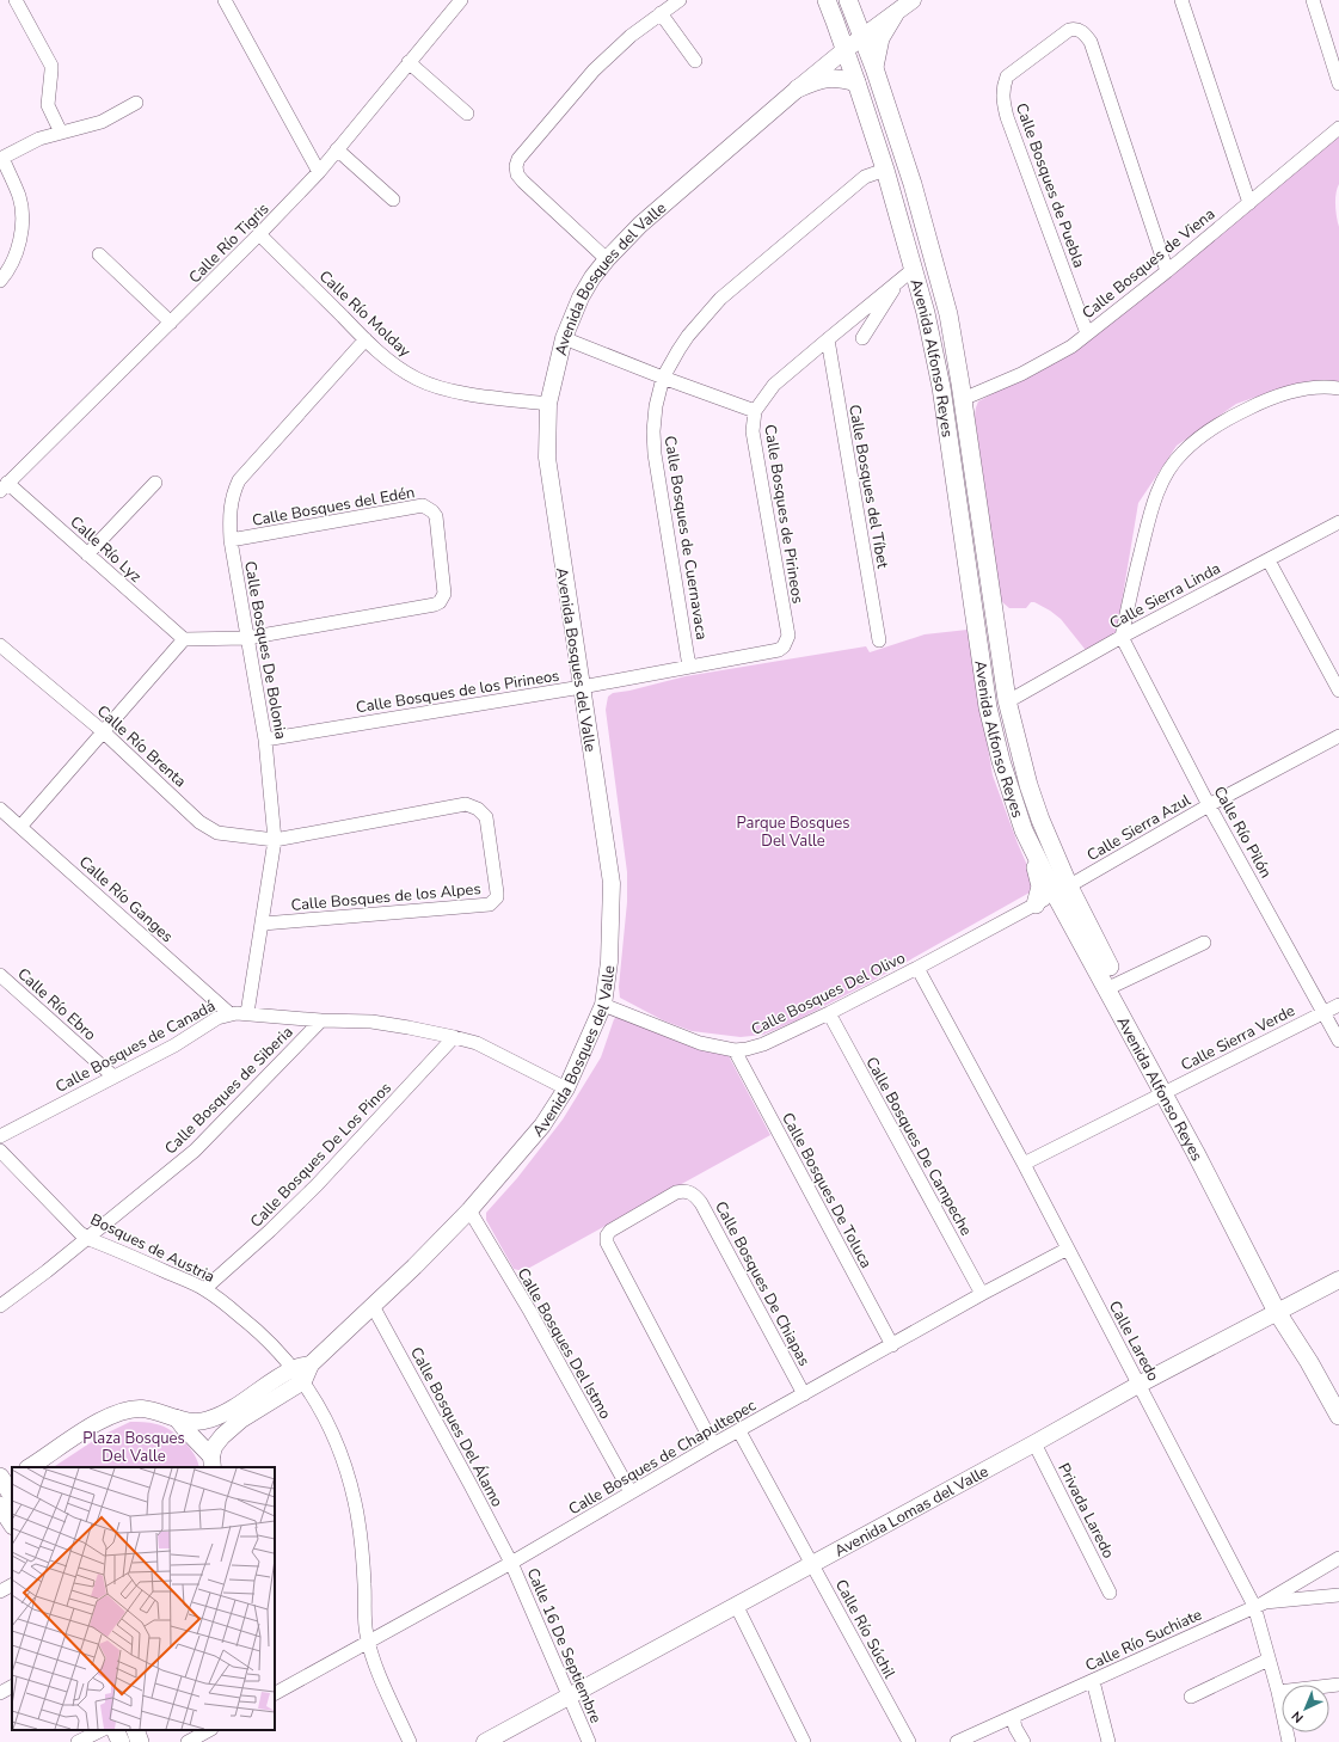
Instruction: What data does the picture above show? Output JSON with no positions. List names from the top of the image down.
{
  "streets": {
    "main road": ["Avenida Alfonso Reyes"],
    "street": [
      "Calle Bosques de Puebla",
      "Calle Río Tigris",
      "Calle Bosques de Viena",
      "Avenida Bosques del Valle",
      "Calle Río Molday",
      "Calle Bosques del Tíbet",
      "Calle Bosques del Edén",
      "Calle Bosques de Pirineos",
      "Calle Bosques de Cuernavaca",
      "Calle Río Lyz",
      "Calle Sierra Linda",
      "Calle Bosques De Bolonia",
      "Calle Bosques de los Pirineos",
      "Calle Río Brenta",
      "Calle Sierra Azul",
      "Calle Río Pilón",
      "Calle Bosques de los Alpes",
      "Calle Río Ganges",
      "Calle Bosques Del Olivo",
      "Calle Río Ebro",
      "Calle Sierra Verde",
      "Calle Bosques de Canadá",
      "Calle Bosques de Siberia",
      "Calle Bosques De Campeche",
      "Calle Bosques De Los Pinos",
      "Calle Bosques De Toluca",
      "Bosques de Austria",
      "Calle Bosques De Chiapas",
      "Calle Laredo",
      "Calle Bosques Del Istmo",
      "Calle Bosques Del Álamo",
      "Calle Bosques de Chapultepec",
      "Avenida Lomas del Valle",
      "Privada Laredo",
      "Calle Río Súchil",
      "Calle Río Suchiate",
      "Calle 16 De Septiembre"
    ]
  },
  "crossings": [
    ["Calle Bosques de Puebla", "Calle Bosques de Viena"],
    ["Calle Río Tigris", "Calle Río Molday"],
    ["Calle Río Tigris", "Calle Río Lyz"],
    ["Calle Bosques de Viena", "Avenida Alfonso Reyes"],
    ["Avenida Bosques del Valle", "Calle Río Molday"],
    ["Avenida Bosques del Valle", "Avenida Alfonso Reyes"],
    ["Avenida Bosques del Valle", "Calle Bosques de los Pirineos"],
    ["Avenida Bosques del Valle", "Calle Bosques Del Olivo"],
    ["Avenida Bosques del Valle", "Calle Bosques de Canadá"],
    ["Avenida Bosques del Valle", "Bosques de Austria"],
    ["Avenida Bosques del Valle", "Calle Bosques Del Istmo"],
    ["Avenida Bosques del Valle", "Calle Bosques Del Álamo"],
    ["Calle Río Molday", "Calle Bosques De Bolonia"],
    ["Avenida Alfonso Reyes", "Calle Bosques de Pirineos"],
    ["Avenida Alfonso Reyes", "Calle Bosques de Cuernavaca"],
    ["Avenida Alfonso Reyes", "Calle Sierra Linda"],
    ["Avenida Alfonso Reyes", "Calle Sierra Azul"],
    ["Avenida Alfonso Reyes", "Calle Bosques Del Olivo"],
    ["Avenida Alfonso Reyes", "Calle Sierra Verde"],
    ["Avenida Alfonso Reyes", "Avenida Lomas del Valle"],
    ["Calle Bosques del Tíbet", "Calle Bosques de Pirineos"],
    ["Calle Bosques del Edén", "Calle Río Lyz"],
    ["Calle Bosques del Edén", "Calle Bosques De Bolonia"],
    ["Calle Bosques de Pirineos", "Calle Bosques de los Pirineos"],
    ["Calle Bosques de Cuernavaca", "Calle Bosques de los Pirineos"],
    ["Calle Sierra Linda", "Calle Río Pilón"],
    ["Calle Bosques De Bolonia", "Calle Bosques de los Pirineos"],
    ["Calle Bosques De Bolonia", "Calle Río Brenta"],
    ["Calle Bosques De Bolonia", "Calle Bosques de los Alpes"],
    ["Calle Bosques De Bolonia", "Calle Bosques de Canadá"],
    ["Calle Río Brenta", "Calle Bosques de los Alpes"],
    ["Calle Sierra Azul", "Calle Río Pilón"],
    ["Calle Sierra Azul", "Calle Bosques Del Olivo"],
    ["Calle Río Pilón", "Calle Sierra Verde"],
    ["Calle Río Ganges", "Calle Bosques de Canadá"],
    ["Calle Bosques Del Olivo", "Calle Bosques De Campeche"],
    ["Calle Bosques Del Olivo", "Calle Bosques De Toluca"],
    ["Calle Bosques Del Olivo", "Calle Laredo"],
    ["Calle Río Ebro", "Calle Bosques de Canadá"],
    ["Calle Sierra Verde", "Calle Laredo"],
    ["Calle Bosques de Canadá", "Calle Bosques de Siberia"],
    ["Calle Bosques de Canadá", "Calle Bosques De Los Pinos"],
    ["Calle Bosques de Siberia", "Bosques de Austria"],
    ["Calle Bosques De Campeche", "Calle Bosques de Chapultepec"],
    ["Calle Bosques De Los Pinos", "Bosques de Austria"],
    ["Calle Bosques De Toluca", "Calle Bosques de Chapultepec"],
    ["Bosques de Austria", "Calle Bosques de Chapultepec"],
    ["Calle Bosques De Chiapas", "Calle Bosques de Chapultepec"],
    ["Calle Laredo", "Calle Bosques de Chapultepec"],
    ["Calle Laredo", "Avenida Lomas del Valle"],
    ["Calle Laredo", "Calle Río Suchiate"],
    ["Calle Bosques Del Istmo", "Calle Bosques de Chapultepec"],
    ["Calle Bosques Del Álamo", "Calle Bosques de Chapultepec"],
    ["Calle Bosques Del Álamo", "Calle 16 De Septiembre"],
    ["Calle Bosques de Chapultepec", "Calle Río Súchil"],
    ["Calle Bosques de Chapultepec", "Calle 16 De Septiembre"],
    ["Avenida Lomas del Valle", "Privada Laredo"],
    ["Avenida Lomas del Valle", "Calle Río Súchil"],
    ["Avenida Lomas del Valle", "Calle 16 De Septiembre"]
  ],
  "parks": ["Parque Bosques Del Valle", "Plaza Bosques Del Valle"],
  "north": "bottom left"
}
